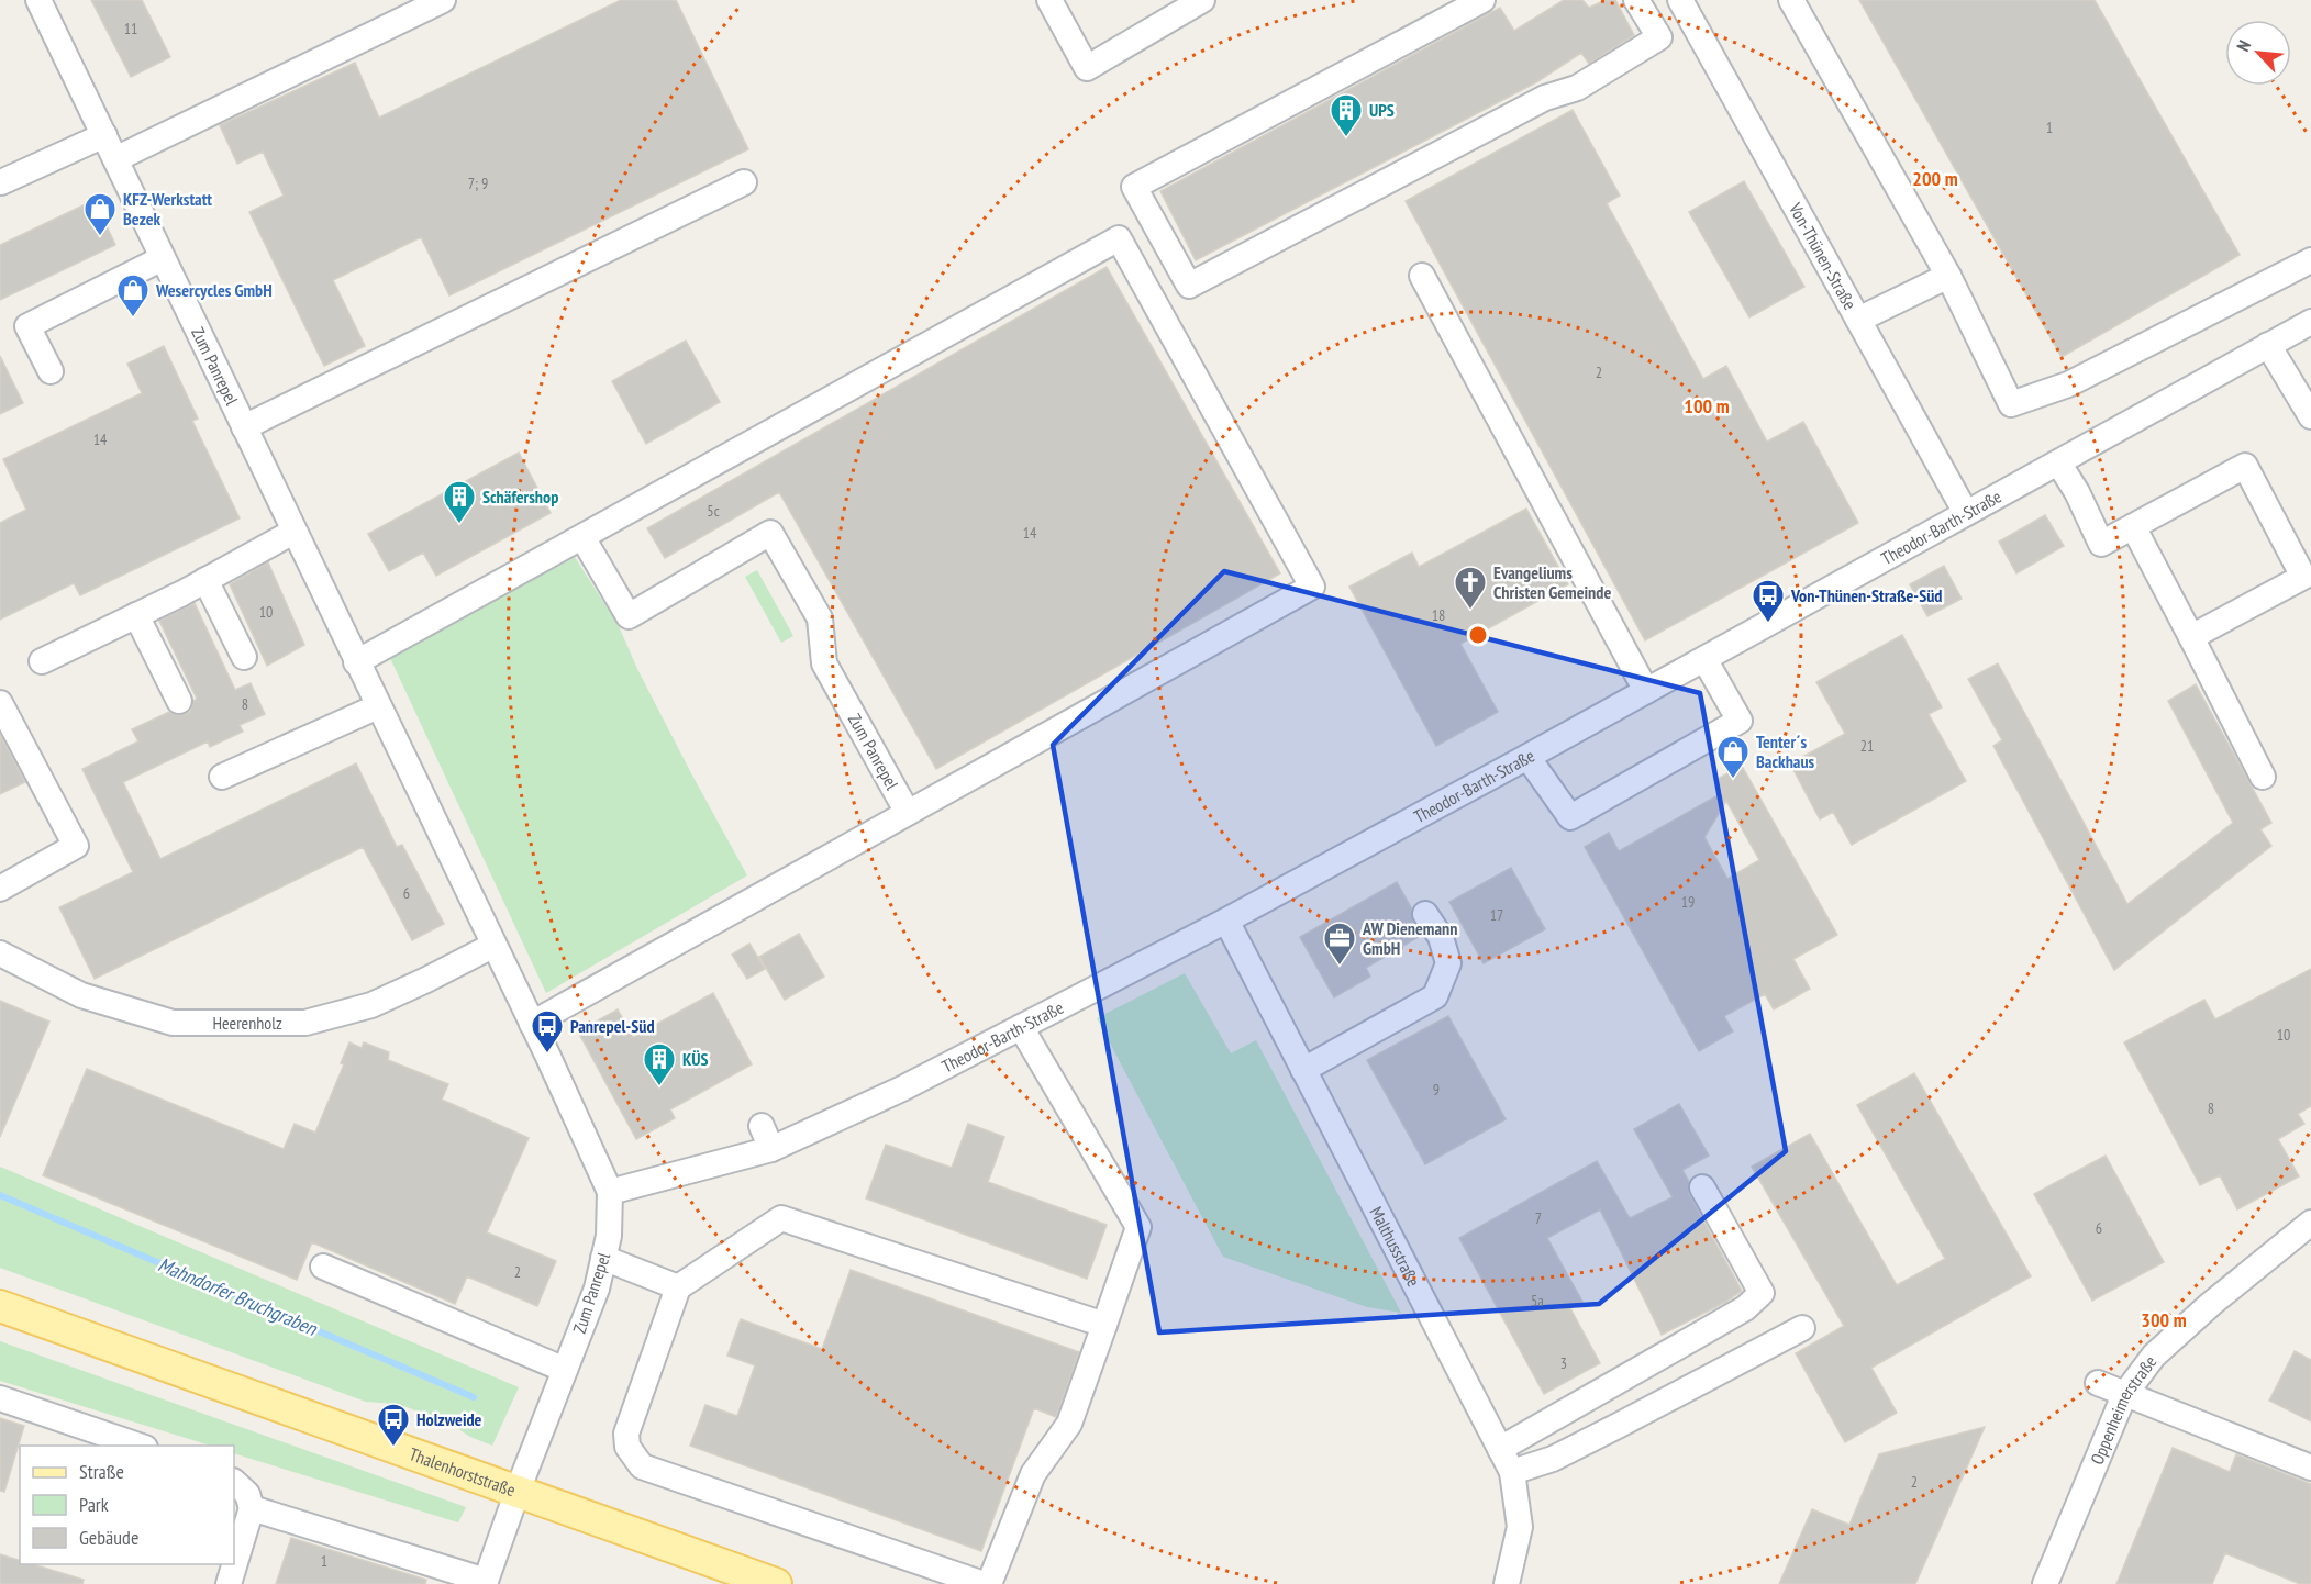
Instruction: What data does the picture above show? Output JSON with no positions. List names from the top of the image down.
{
  "streets": {
    "main road": ["Thalenhorststraße"],
    "street": [
      "Von-Thünen-Straße",
      "Zum Panrepel",
      "Theodor-Barth-Straße",
      "Heerenholz",
      "Malthusstraße",
      "Oppenheimerstraße"
    ]
  },
  "crossings": [
    ["Von-Thünen-Straße", "Theodor-Barth-Straße"],
    ["Zum Panrepel", "Theodor-Barth-Straße"],
    ["Zum Panrepel", "Heerenholz"],
    ["Zum Panrepel", "Thalenhorststraße"],
    ["Theodor-Barth-Straße", "Malthusstraße"]
  ],
  "water": ["Mahndorfer Bruchgraben"],
  "places": {
    "building": ["UPS", "Schäfershop", "KÜS"],
    "shop": ["KFZ-Werkstatt Bezek", "Wesercycles GmbH", "Tenter´s Backhaus"],
    "church": ["Evangeliums Christen Gemeinde"],
    "bus stop": ["Von-Thünen-Straße-Süd", "Panrepel-Süd", "Holzweide"],
    "office": ["AW Dienemann GmbH"]
  },
  "house_numbers": [
    "11",
    "1",
    "7; 9",
    "2",
    "14",
    "5c",
    "14",
    "10",
    "18",
    "8",
    "21",
    "6",
    "19",
    "17",
    "10",
    "9",
    "8",
    "7",
    "6",
    "2",
    "5a",
    "3",
    "2",
    "1"
  ],
  "legend": ["Straße", "Park", "Gebäude"],
  "north": "top left",
  "rings": ["200 m", "100 m", "300 m"]
}
